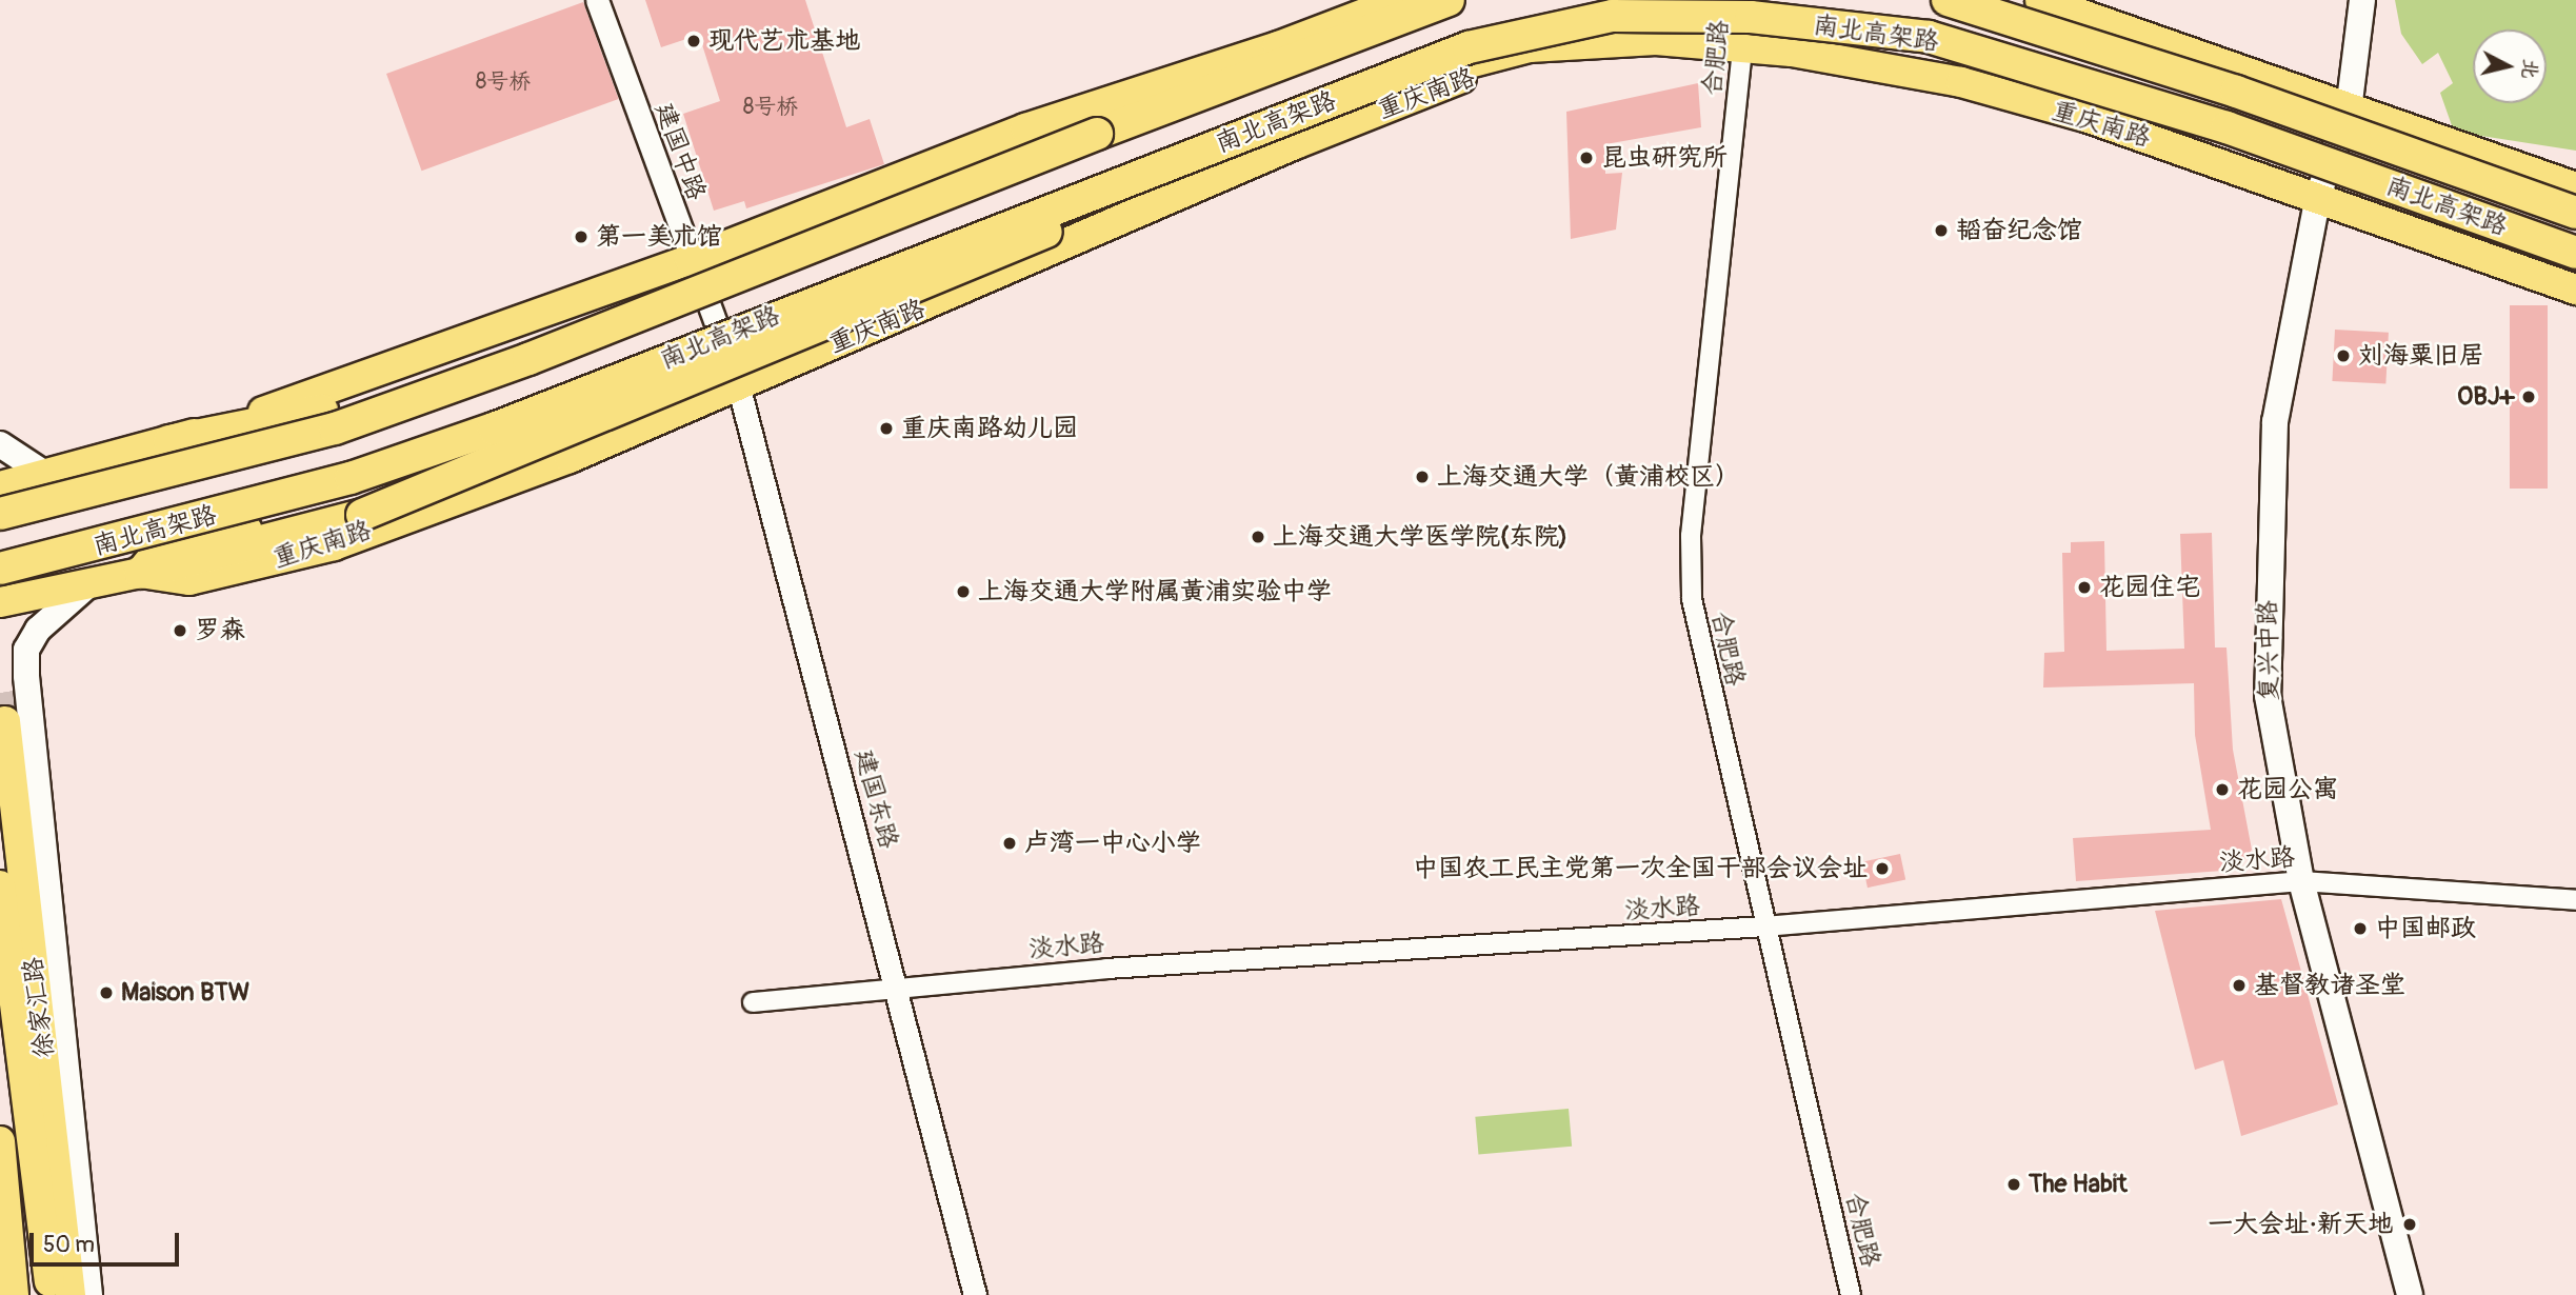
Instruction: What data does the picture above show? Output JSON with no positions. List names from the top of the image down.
{
  "streets": {
    "highway": ["南北高架路"],
    "main road": ["重庆南路", "复兴中路", "徐家汇路"],
    "street": [
      "合肥路",
      "建国中路",
      "建国东路",
      "淡水路"
    ]
  },
  "crossings": [
    ["合肥路", "重庆南路"],
    ["合肥路", "淡水路"],
    ["重庆南路", "复兴中路"],
    ["重庆南路", "建国东路"],
    ["建国中路", "建国东路"],
    ["复兴中路", "淡水路"],
    ["建国东路", "淡水路"]
  ],
  "places": [
    "现代艺术基地",
    "昆虫研究所",
    "韬奋纪念馆",
    "第一美术馆",
    "刘海粟旧居",
    "OBJ+",
    "重庆南路幼儿园",
    "上海交通大学（黄浦校区）",
    "上海交通大学医学院(东院)",
    "花园住宅",
    "上海交通大学附属黄浦实验中学",
    "罗森",
    "花园公寓",
    "卢湾一中心小学",
    "中国农工民主党第一次全国干部会议会址",
    "中国邮政",
    "基督教诸圣堂",
    "Maison BTW",
    "The Habit",
    "一大会址·新天地"
  ],
  "house_numbers": ["8号桥", "8号桥"],
  "scale_bar": "50 m",
  "north": "right"
}
